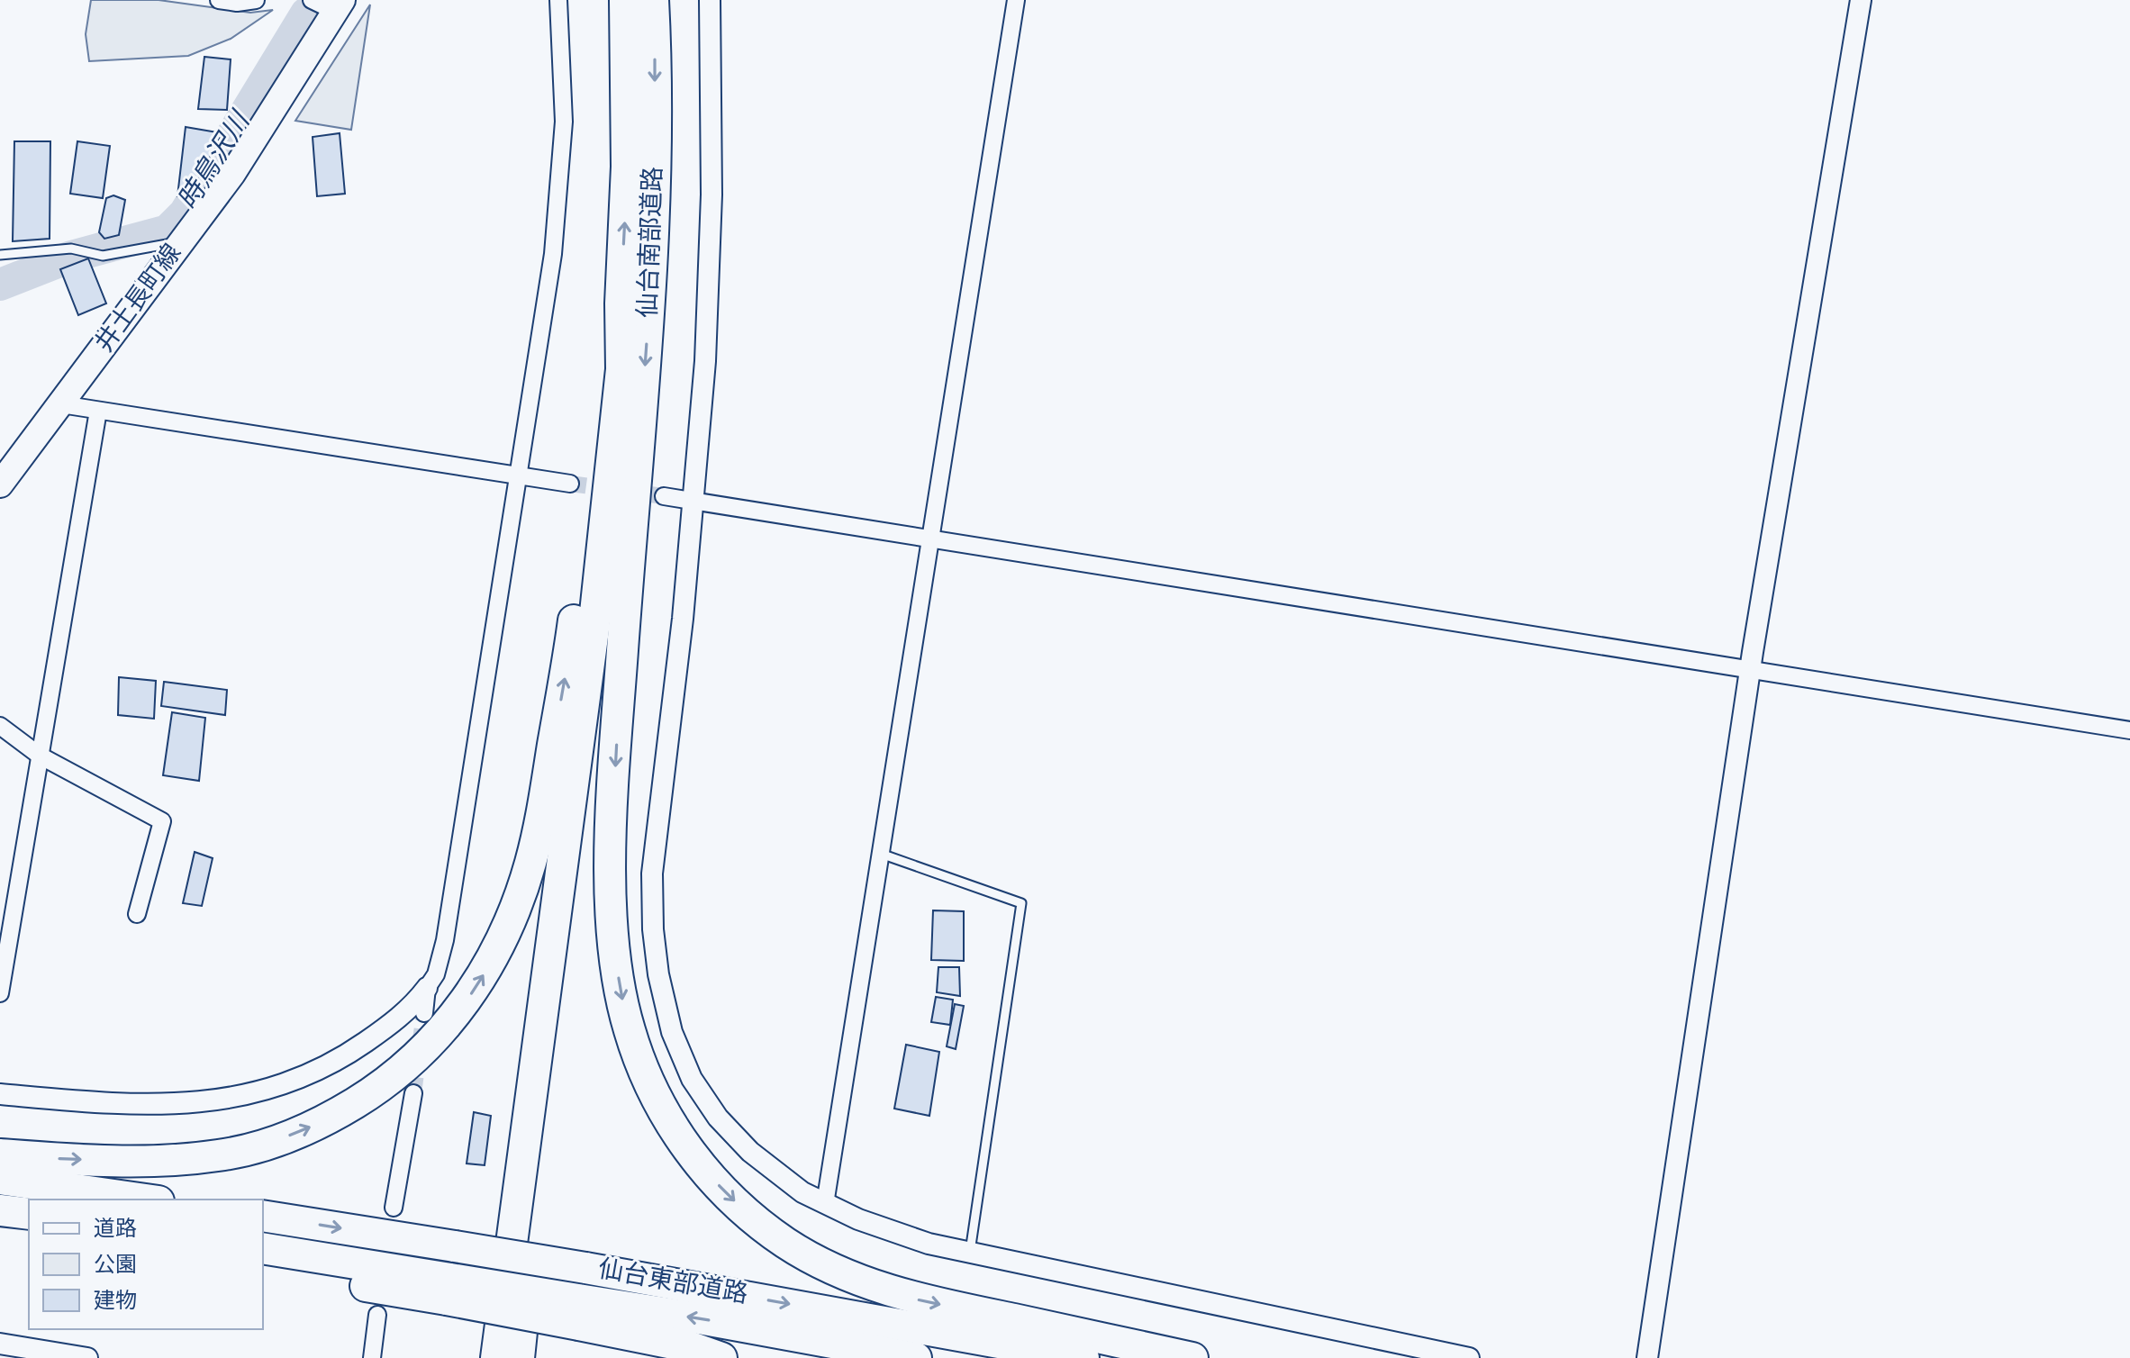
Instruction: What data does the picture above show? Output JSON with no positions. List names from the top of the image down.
{
  "streets": {
    "highway": ["仙台南部道路", "仙台東部道路"],
    "main road": ["井土長町線"]
  },
  "water": ["時鳥沢川"],
  "legend": ["道路", "公園", "建物"]
}
